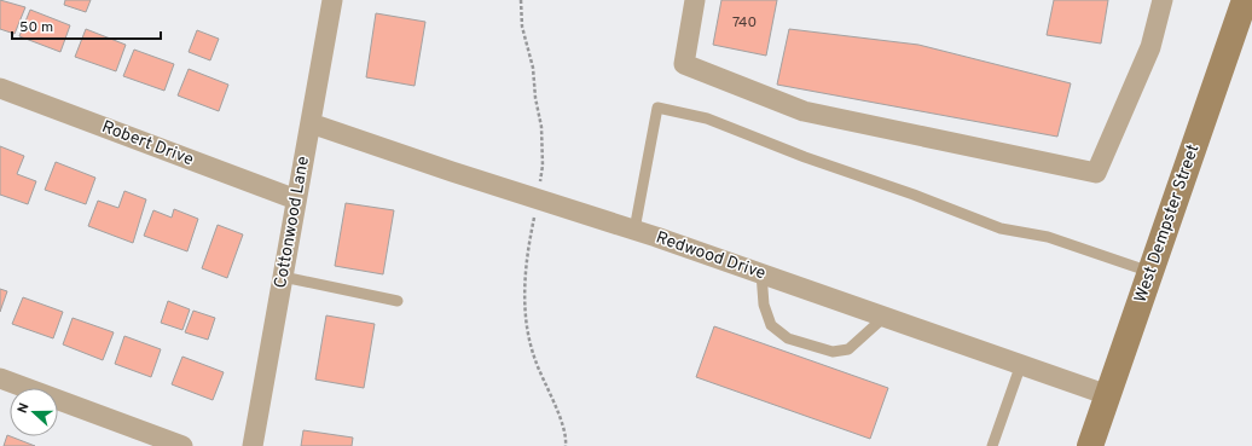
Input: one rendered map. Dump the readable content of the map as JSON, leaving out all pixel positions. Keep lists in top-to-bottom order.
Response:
{
  "streets": {
    "main road": ["West Dempster Street"],
    "street": ["Robert Drive", "Cottonwood Lane", "Redwood Drive"]
  },
  "crossings": [
    ["Robert Drive", "Cottonwood Lane"],
    ["Cottonwood Lane", "Redwood Drive"],
    ["West Dempster Street", "Redwood Drive"]
  ],
  "house_numbers": ["740"],
  "scale_bar": "50 m",
  "north": "left"
}
